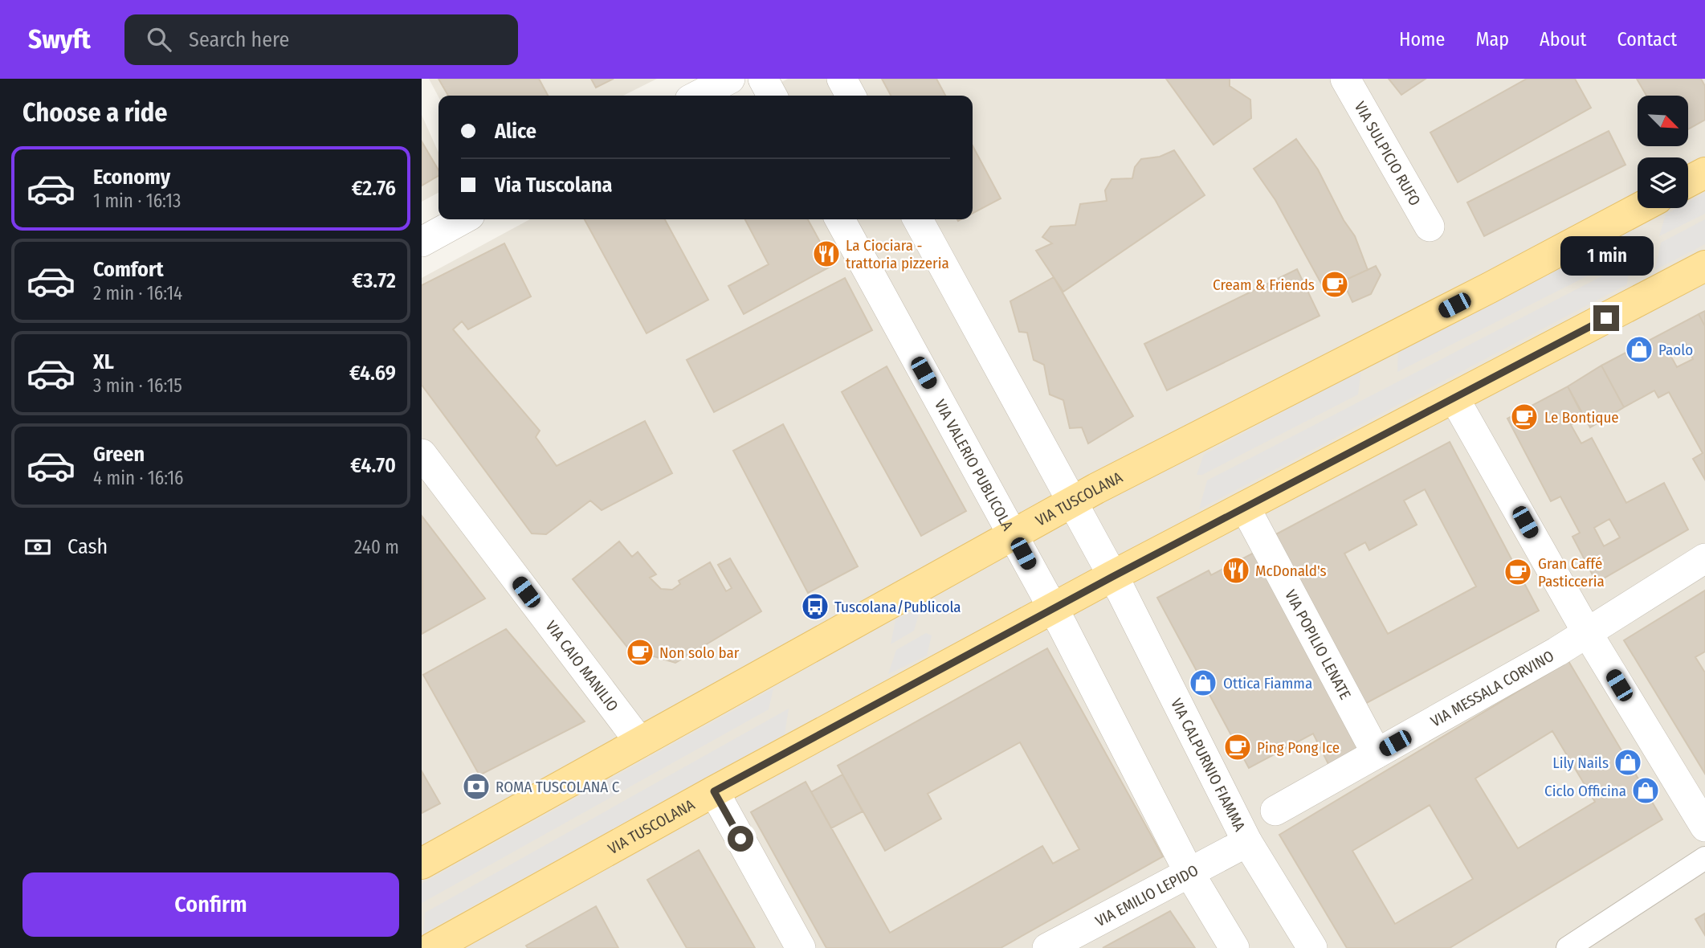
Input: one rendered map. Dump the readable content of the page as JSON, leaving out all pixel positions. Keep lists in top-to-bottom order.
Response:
{
  "streets": {
    "main road": ["VIA TUSCOLANA"],
    "street": [
      "VIA SULPICIO RUFO",
      "VIA VALERIO PUBLICOLA",
      "VIA POPILIO LENATE",
      "VIA CAIO MANILIO",
      "VIA MESSALA CORVINO",
      "VIA CALPURNIO FIAMMA",
      "VIA EMILIO LEPIDO"
    ]
  },
  "crossings": [
    ["VIA VALERIO PUBLICOLA", "VIA TUSCOLANA"],
    ["VIA TUSCOLANA", "VIA POPILIO LENATE"],
    ["VIA TUSCOLANA", "VIA CAIO MANILIO"],
    ["VIA TUSCOLANA", "VIA CALPURNIO FIAMMA"],
    ["VIA POPILIO LENATE", "VIA MESSALA CORVINO"],
    ["VIA CALPURNIO FIAMMA", "VIA EMILIO LEPIDO"]
  ],
  "places": {
    "restaurant": ["La Ciociara - trattoria pizzeria", "McDonald's"],
    "cafe": [
      "Cream & Friends",
      "Le Bontique",
      "Gran Caffé Pasticceria",
      "Non solo bar",
      "Ping Pong Ice"
    ],
    "shop": [
      "Paolo",
      "Ottica Fiamma",
      "Lily Nails",
      "Ciclo Officina"
    ],
    "bus stop": ["Tuscolana/Publicola"],
    "bank": ["ROMA TUSCOLANA C"]
  },
  "north": "bottom right",
  "page": {
    "header": "Swyft",
    "search": "Search here",
    "nav": [
      "Home",
      "Map",
      "About",
      "Contact"
    ],
    "heading": "Choose a ride",
    "banner": ["Alice", "Via Tuscolana"],
    "list": [
      {
        "name": "Economy",
        "note": "1 min · 16:13",
        "value": "€2.76"
      },
      {
        "name": "Comfort",
        "note": "2 min · 16:14",
        "value": "€3.72"
      },
      {
        "name": "XL",
        "note": "3 min · 16:15",
        "value": "€4.69"
      },
      {
        "name": "Green",
        "note": "4 min · 16:16",
        "value": "€4.70"
      }
    ],
    "bubble": "1 min",
    "pay": ["Cash", "240 m"],
    "buttons": "Confirm"
  }
}
